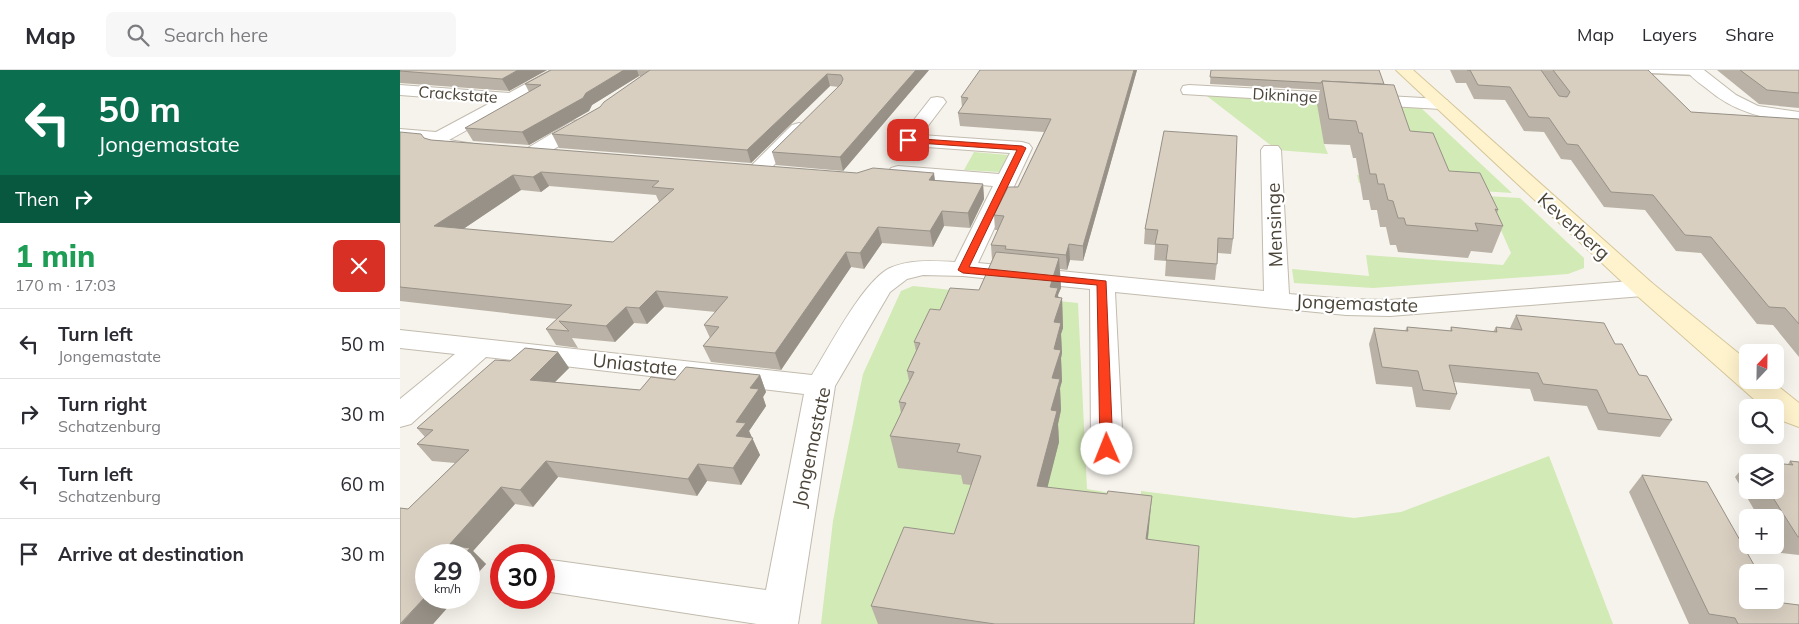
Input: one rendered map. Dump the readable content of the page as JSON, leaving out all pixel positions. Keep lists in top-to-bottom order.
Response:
{
  "streets": {
    "street": [
      "Crackstate",
      "Dikninge",
      "Mensinge",
      "Keverberg",
      "Jongemastate",
      "Uniastate"
    ]
  },
  "crossings": [
    ["Dikninge", "Keverberg"],
    ["Mensinge", "Jongemastate"],
    ["Keverberg", "Jongemastate"],
    ["Jongemastate", "Uniastate"]
  ],
  "north": "top",
  "page": {
    "header": "Map",
    "search": "Search here",
    "nav": ["Map", "Layers", "Share"],
    "turn": ["50 m", "Jongemastate"],
    "then": "Then",
    "heading": ["1 min", "170 m · 17:03"],
    "list": [
      {
        "name": "Turn left",
        "note": "Jongemastate",
        "value": "50 m"
      },
      {
        "name": "Turn right",
        "note": "Schatzenburg",
        "value": "30 m"
      },
      {
        "name": "Turn left",
        "note": "Schatzenburg",
        "value": "60 m"
      },
      {
        "name": "Arrive at destination",
        "value": "30 m"
      }
    ],
    "map_buttons": ["+", "−"],
    "speed": "29 km/h",
    "limit": "30"
  }
}
